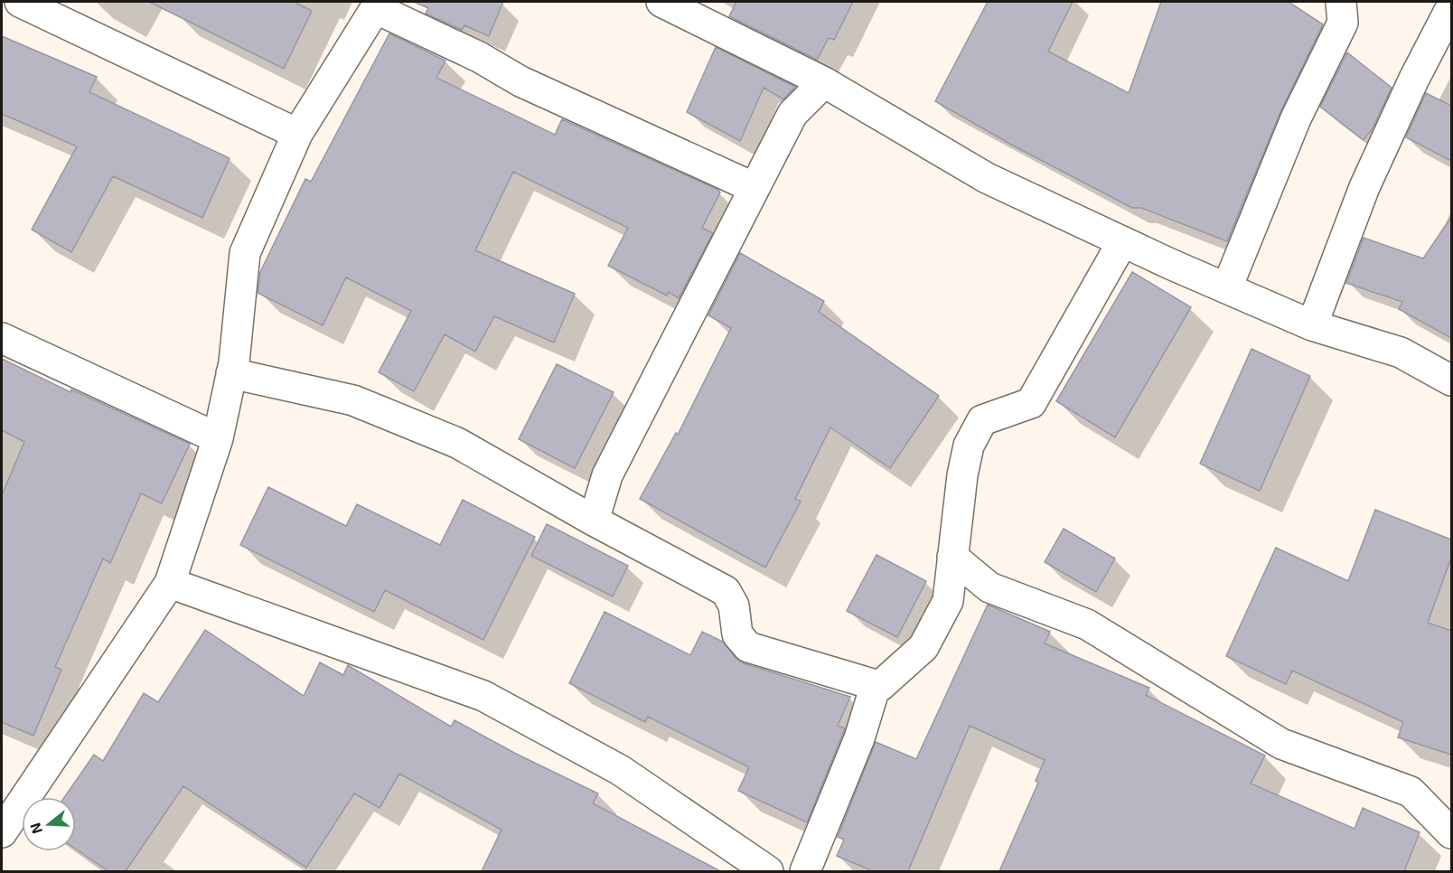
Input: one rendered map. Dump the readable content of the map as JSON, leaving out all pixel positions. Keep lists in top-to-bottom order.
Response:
{
  "north": "left"
}
